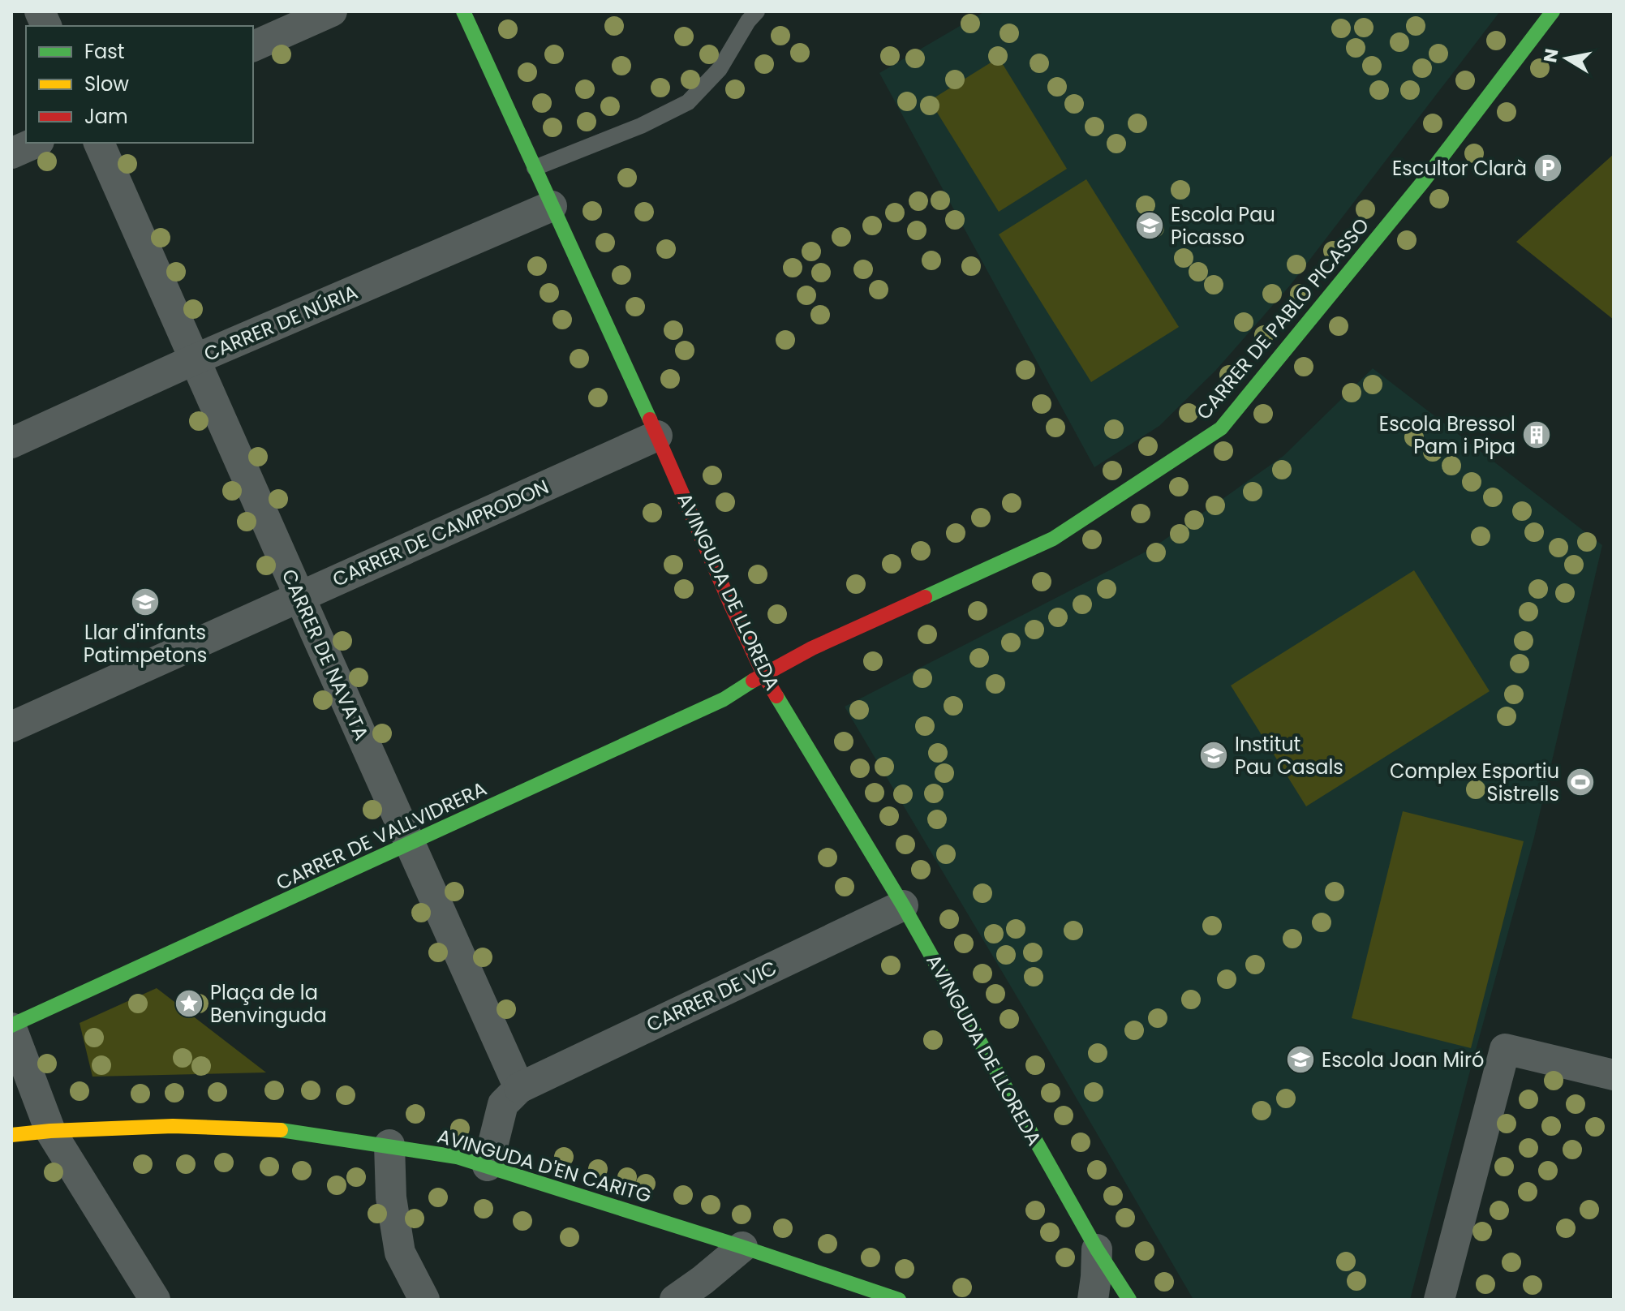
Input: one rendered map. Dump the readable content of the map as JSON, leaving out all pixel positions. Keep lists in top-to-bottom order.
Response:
{
  "streets": {
    "street": [
      "CARRER DE PABLO PICASSO",
      "CARRER DE NÚRIA",
      "CARRER DE CAMPRODON",
      "AVINGUDA DE LLOREDA",
      "CARRER DE NAVATA",
      "CARRER DE VALLVIDRERA",
      "CARRER DE VIC",
      "AVINGUDA D'EN CARITG"
    ]
  },
  "crossings": [
    ["CARRER DE PABLO PICASSO", "AVINGUDA DE LLOREDA"],
    ["CARRER DE PABLO PICASSO", "CARRER DE VALLVIDRERA"],
    ["CARRER DE NÚRIA", "AVINGUDA DE LLOREDA"],
    ["CARRER DE NÚRIA", "CARRER DE NAVATA"],
    ["CARRER DE CAMPRODON", "AVINGUDA DE LLOREDA"],
    ["CARRER DE CAMPRODON", "CARRER DE NAVATA"],
    ["AVINGUDA DE LLOREDA", "CARRER DE VALLVIDRERA"],
    ["AVINGUDA DE LLOREDA", "CARRER DE VIC"],
    ["CARRER DE NAVATA", "CARRER DE VALLVIDRERA"],
    ["CARRER DE NAVATA", "CARRER DE VIC"]
  ],
  "places": {
    "parking": ["Escultor Clarà"],
    "school or university": [
      "Escola Pau Picasso",
      "Llar d'infants Patimpetons",
      "Institut Pau Casals",
      "Escola Joan Miró"
    ],
    "building": ["Escola Bressol Pam i Pipa"],
    "sports": ["Complex Esportiu Sistrells"],
    "place": ["Plaça de la Benvinguda"]
  },
  "legend": ["Fast", "Slow", "Jam"],
  "north": "left"
}
